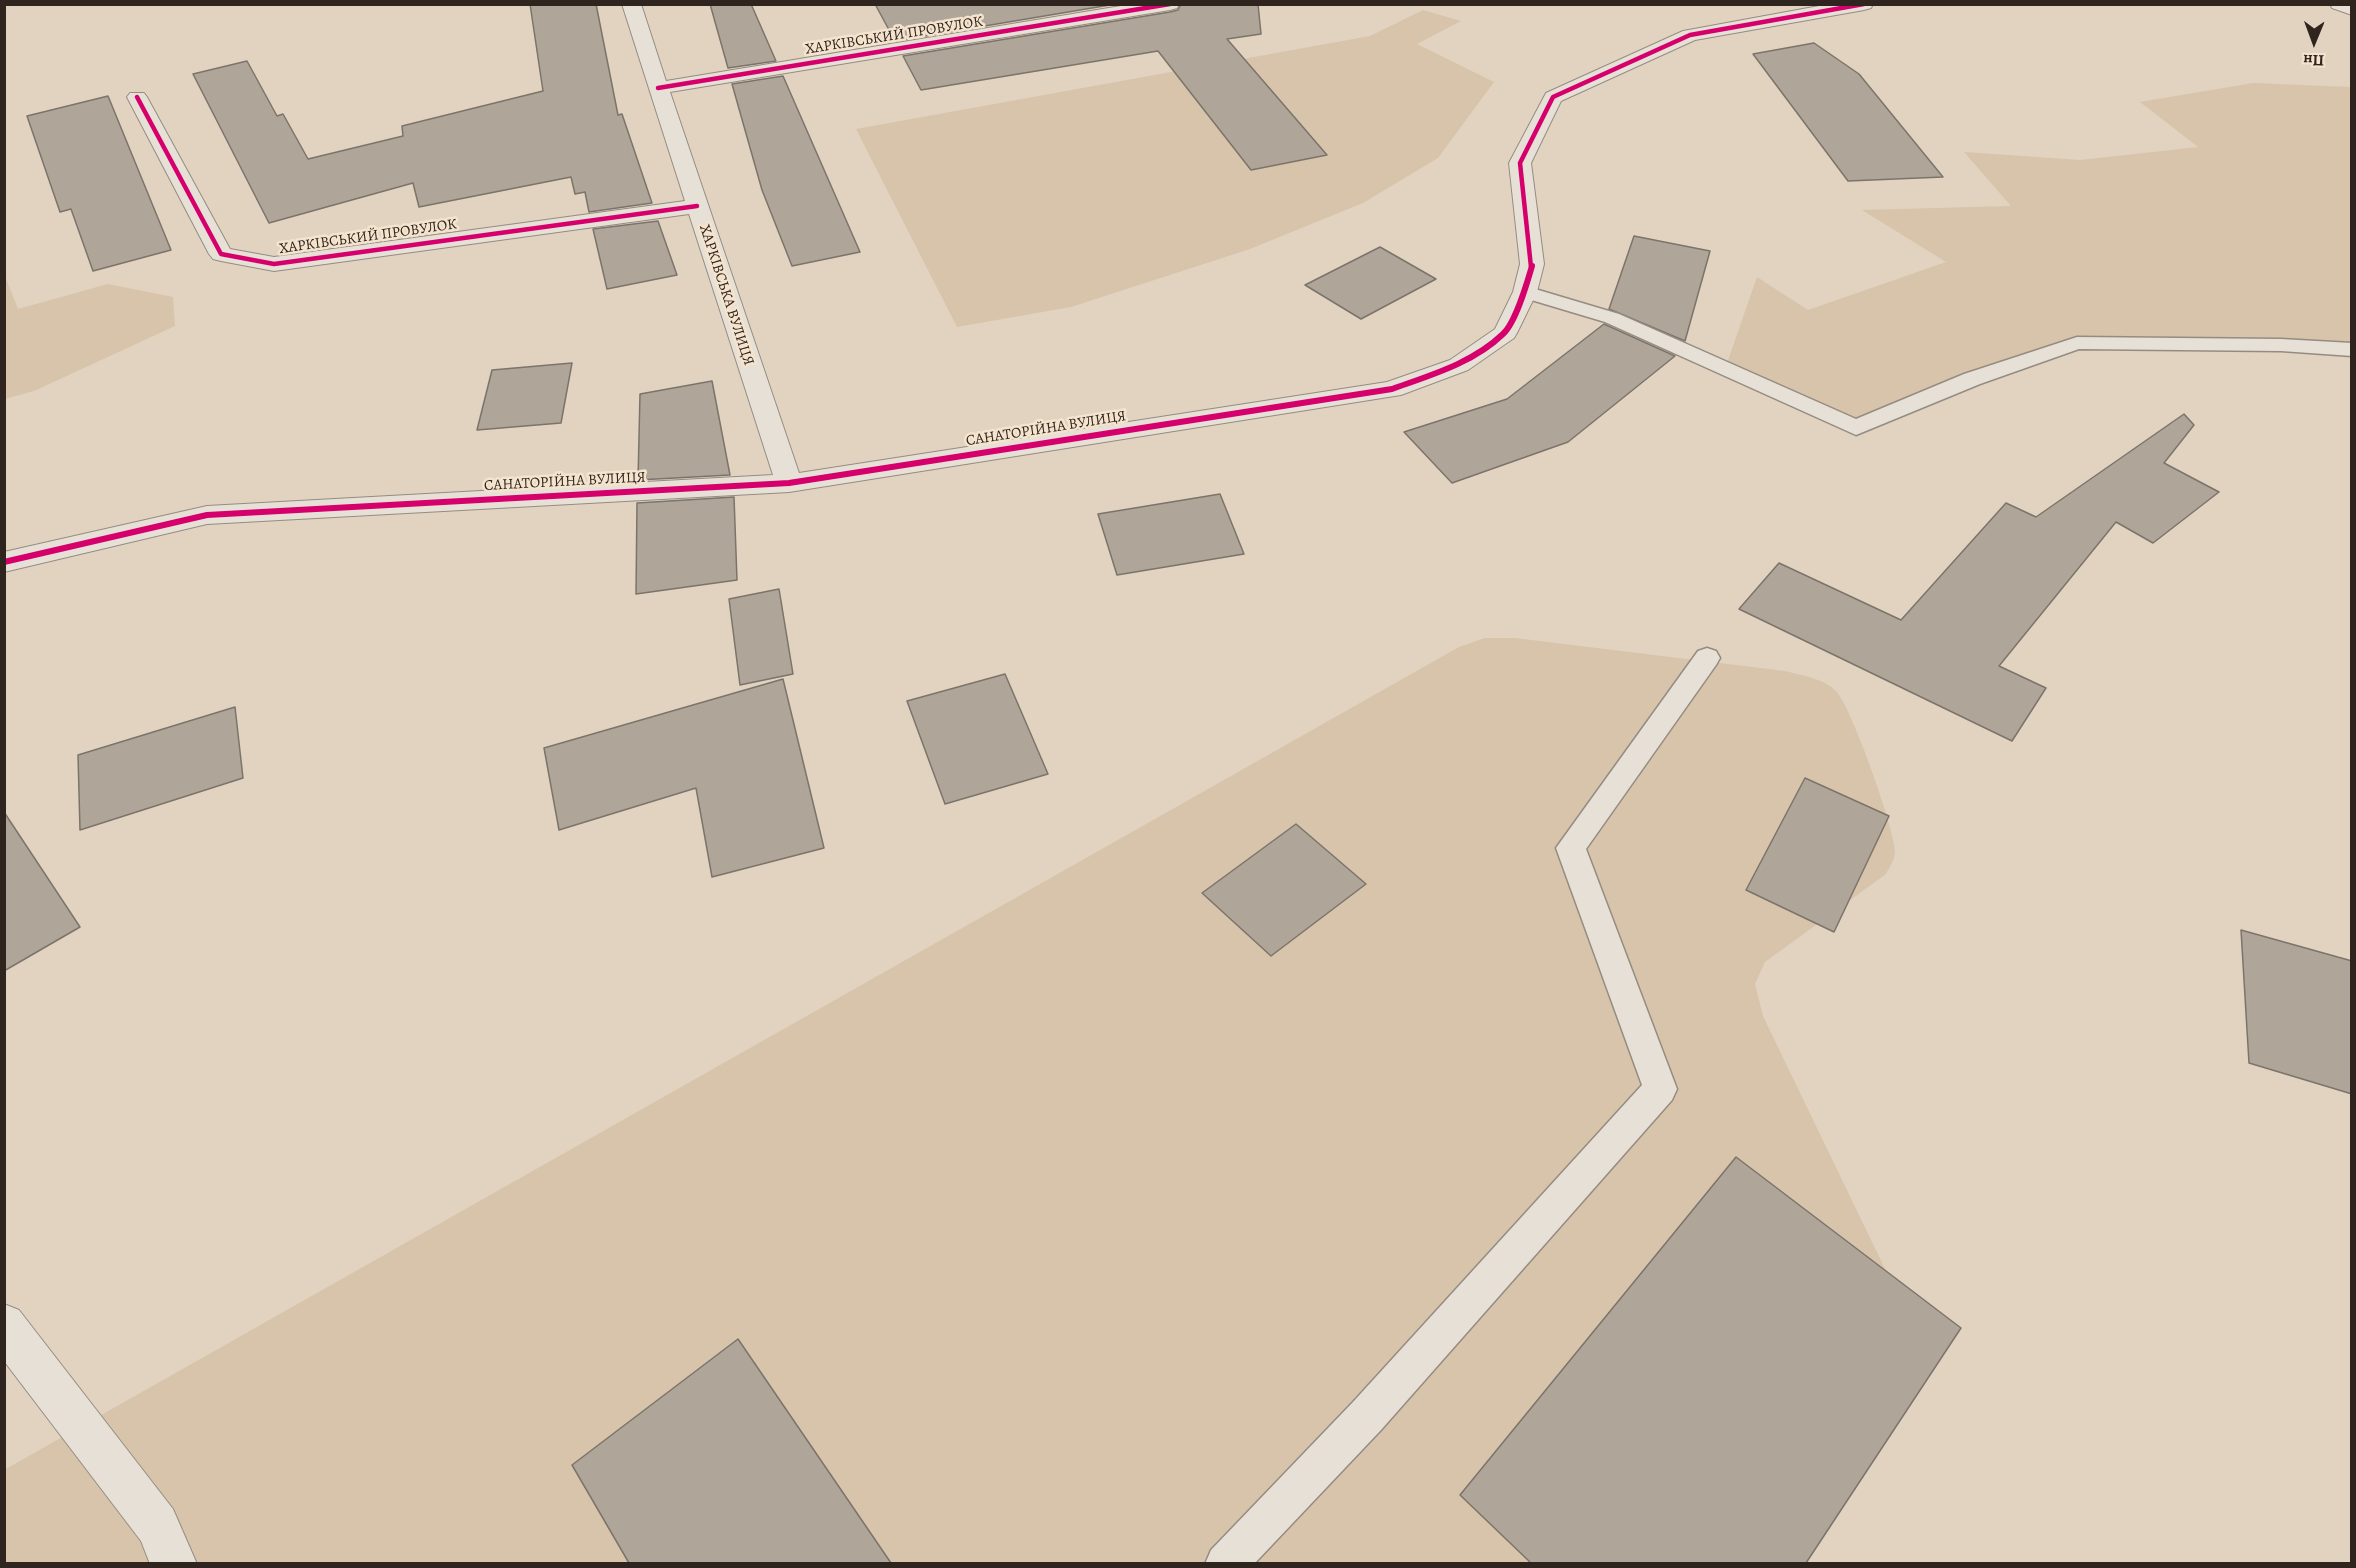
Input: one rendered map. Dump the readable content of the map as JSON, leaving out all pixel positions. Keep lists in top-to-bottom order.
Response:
{
  "streets": {
    "street": ["ХАРКІВСЬКИЙ ПРОВУЛОК", "ХАРКІВСЬКА ВУЛИЦЯ", "САНАТОРІЙНА ВУЛИЦЯ"]
  },
  "crossings": [
    ["ХАРКІВСЬКИЙ ПРОВУЛОК", "ХАРКІВСЬКА ВУЛИЦЯ"],
    ["ХАРКІВСЬКА ВУЛИЦЯ", "САНАТОРІЙНА ВУЛИЦЯ"]
  ],
  "north": "bottom"
}
